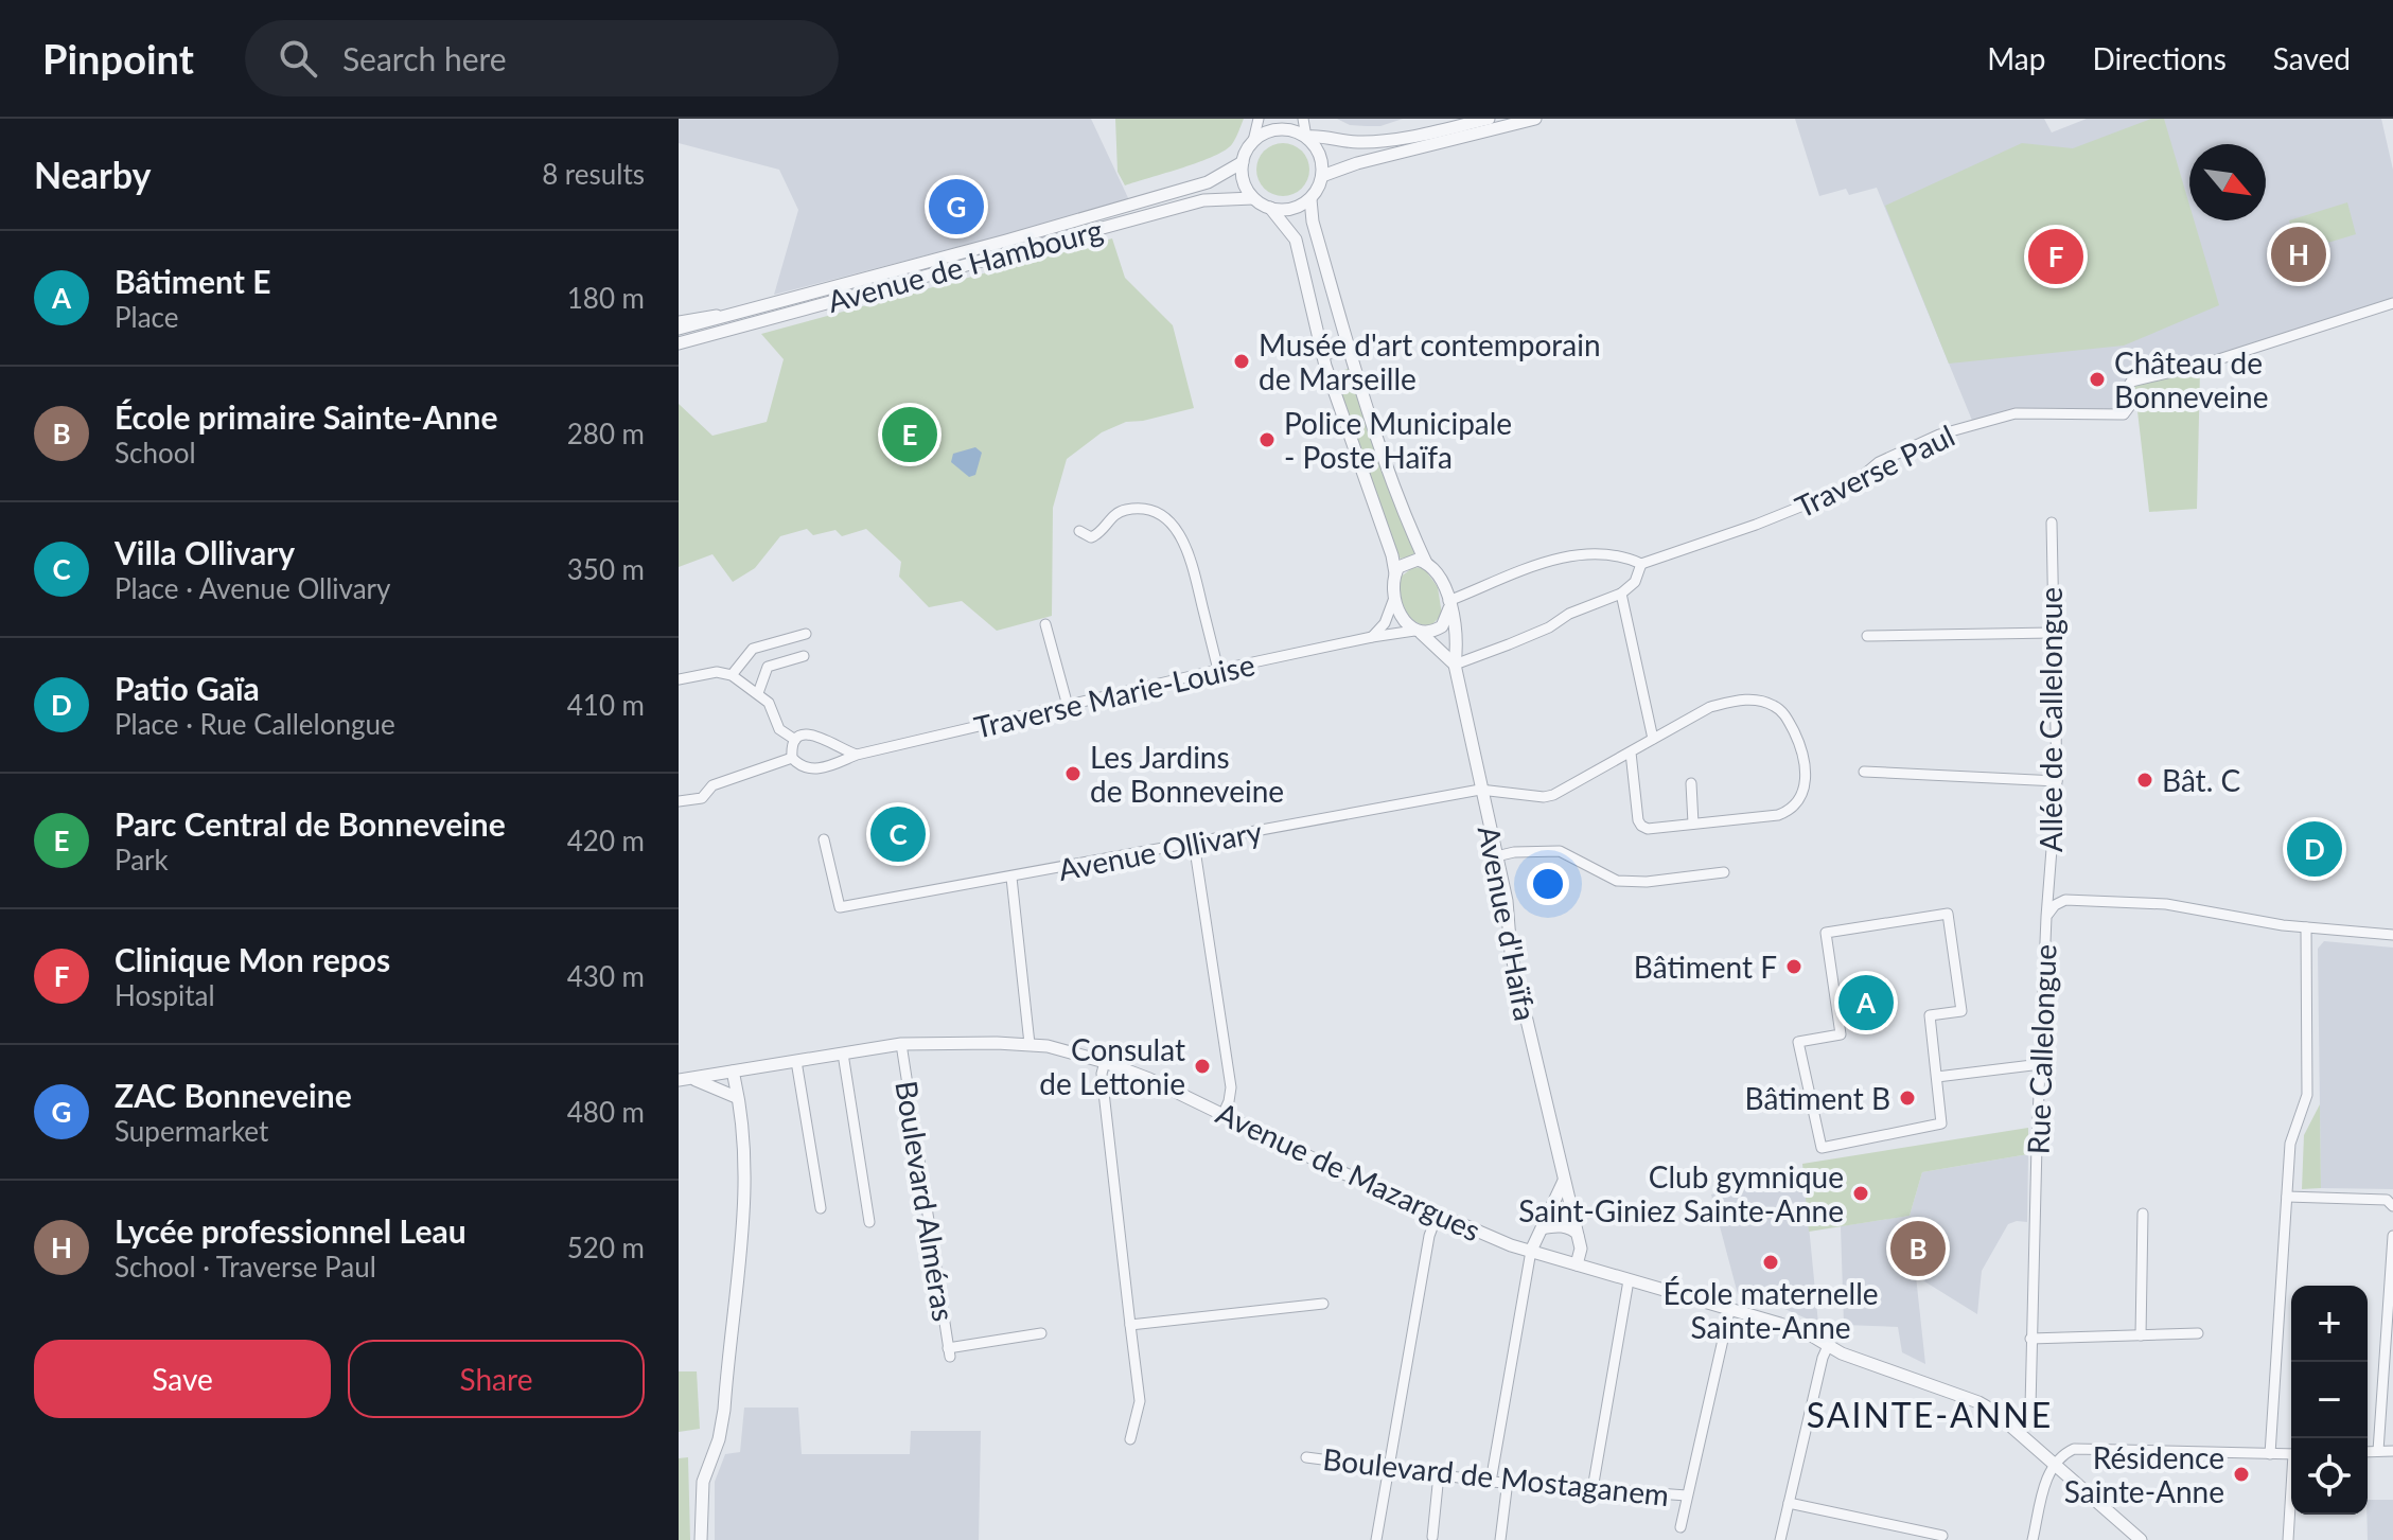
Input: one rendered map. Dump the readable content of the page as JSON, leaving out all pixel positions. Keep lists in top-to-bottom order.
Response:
{
  "streets": {
    "street": [
      "Avenue de Hambourg",
      "Traverse Paul",
      "Traverse Marie-Louise",
      "Allée de Callelongue",
      "Avenue Ollivary",
      "Avenue d'Haïfa",
      "Rue Callelongue",
      "Avenue de Mazargues",
      "Boulevard Alméras",
      "Boulevard de Mostaganem"
    ]
  },
  "crossings": [
    ["Traverse Marie-Louise", "Avenue d'Haïfa"],
    ["Allée de Callelongue", "Rue Callelongue"],
    ["Avenue Ollivary", "Avenue d'Haïfa"],
    ["Avenue d'Haïfa", "Avenue de Mazargues"],
    ["Rue Callelongue", "Avenue de Mazargues"],
    ["Avenue de Mazargues", "Boulevard Alméras"]
  ],
  "districts": ["SAINTE-ANNE"],
  "places": [
    "Musée d'art contemporain de Marseille",
    "Château de Bonneveine",
    "Police Municipale - Poste Haïfa",
    "Les Jardins de Bonneveine",
    "Bât. C",
    "Bâtiment F",
    "Consulat de Lettonie",
    "Bâtiment B",
    "Club gymnique Saint-Giniez Sainte-Anne",
    "École maternelle Sainte-Anne",
    "Résidence Sainte-Anne"
  ],
  "north": "bottom right",
  "page": {
    "header": "Pinpoint",
    "search": "Search here",
    "nav": ["Map", "Directions", "Saved"],
    "heading": ["Nearby", "8 results"],
    "pins": [
      "G",
      "H",
      "F",
      "E",
      "C",
      "D",
      "A",
      "B"
    ],
    "list": [
      {
        "mark": "A",
        "name": "Bâtiment E",
        "note": "Place",
        "value": "180 m"
      },
      {
        "mark": "B",
        "name": "École primaire Sainte-Anne",
        "note": "School",
        "value": "280 m"
      },
      {
        "mark": "C",
        "name": "Villa Ollivary",
        "note": "Place · Avenue Ollivary",
        "value": "350 m"
      },
      {
        "mark": "D",
        "name": "Patio Gaïa",
        "note": "Place · Rue Callelongue",
        "value": "410 m"
      },
      {
        "mark": "E",
        "name": "Parc Central de Bonneveine",
        "note": "Park",
        "value": "420 m"
      },
      {
        "mark": "F",
        "name": "Clinique Mon repos",
        "note": "Hospital",
        "value": "430 m"
      },
      {
        "mark": "G",
        "name": "ZAC Bonneveine",
        "note": "Supermarket",
        "value": "480 m"
      },
      {
        "mark": "H",
        "name": "Lycée professionnel Leau",
        "note": "School · Traverse Paul",
        "value": "520 m"
      }
    ],
    "map_buttons": ["+", "−"],
    "buttons": ["Save", "Share"]
  }
}
